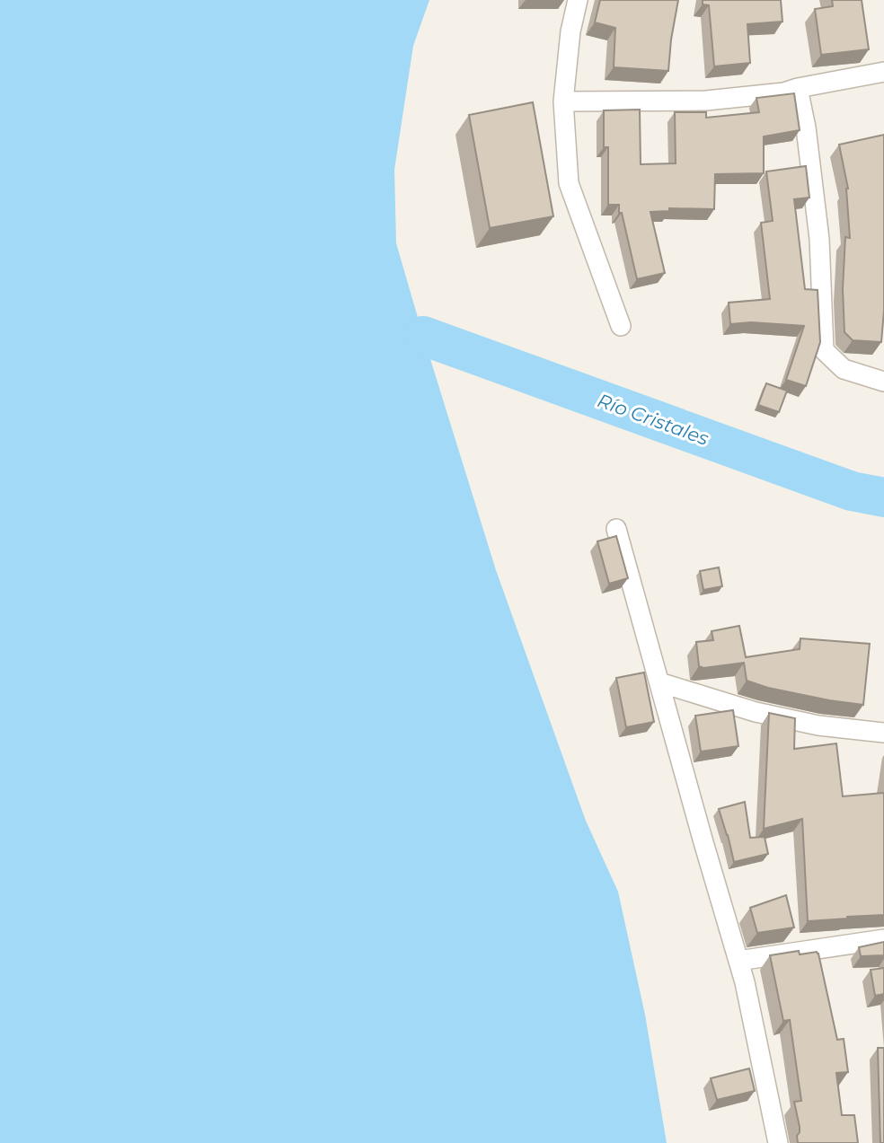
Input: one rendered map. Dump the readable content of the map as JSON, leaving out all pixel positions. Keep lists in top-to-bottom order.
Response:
{
  "water": ["Río Cristales"]
}
